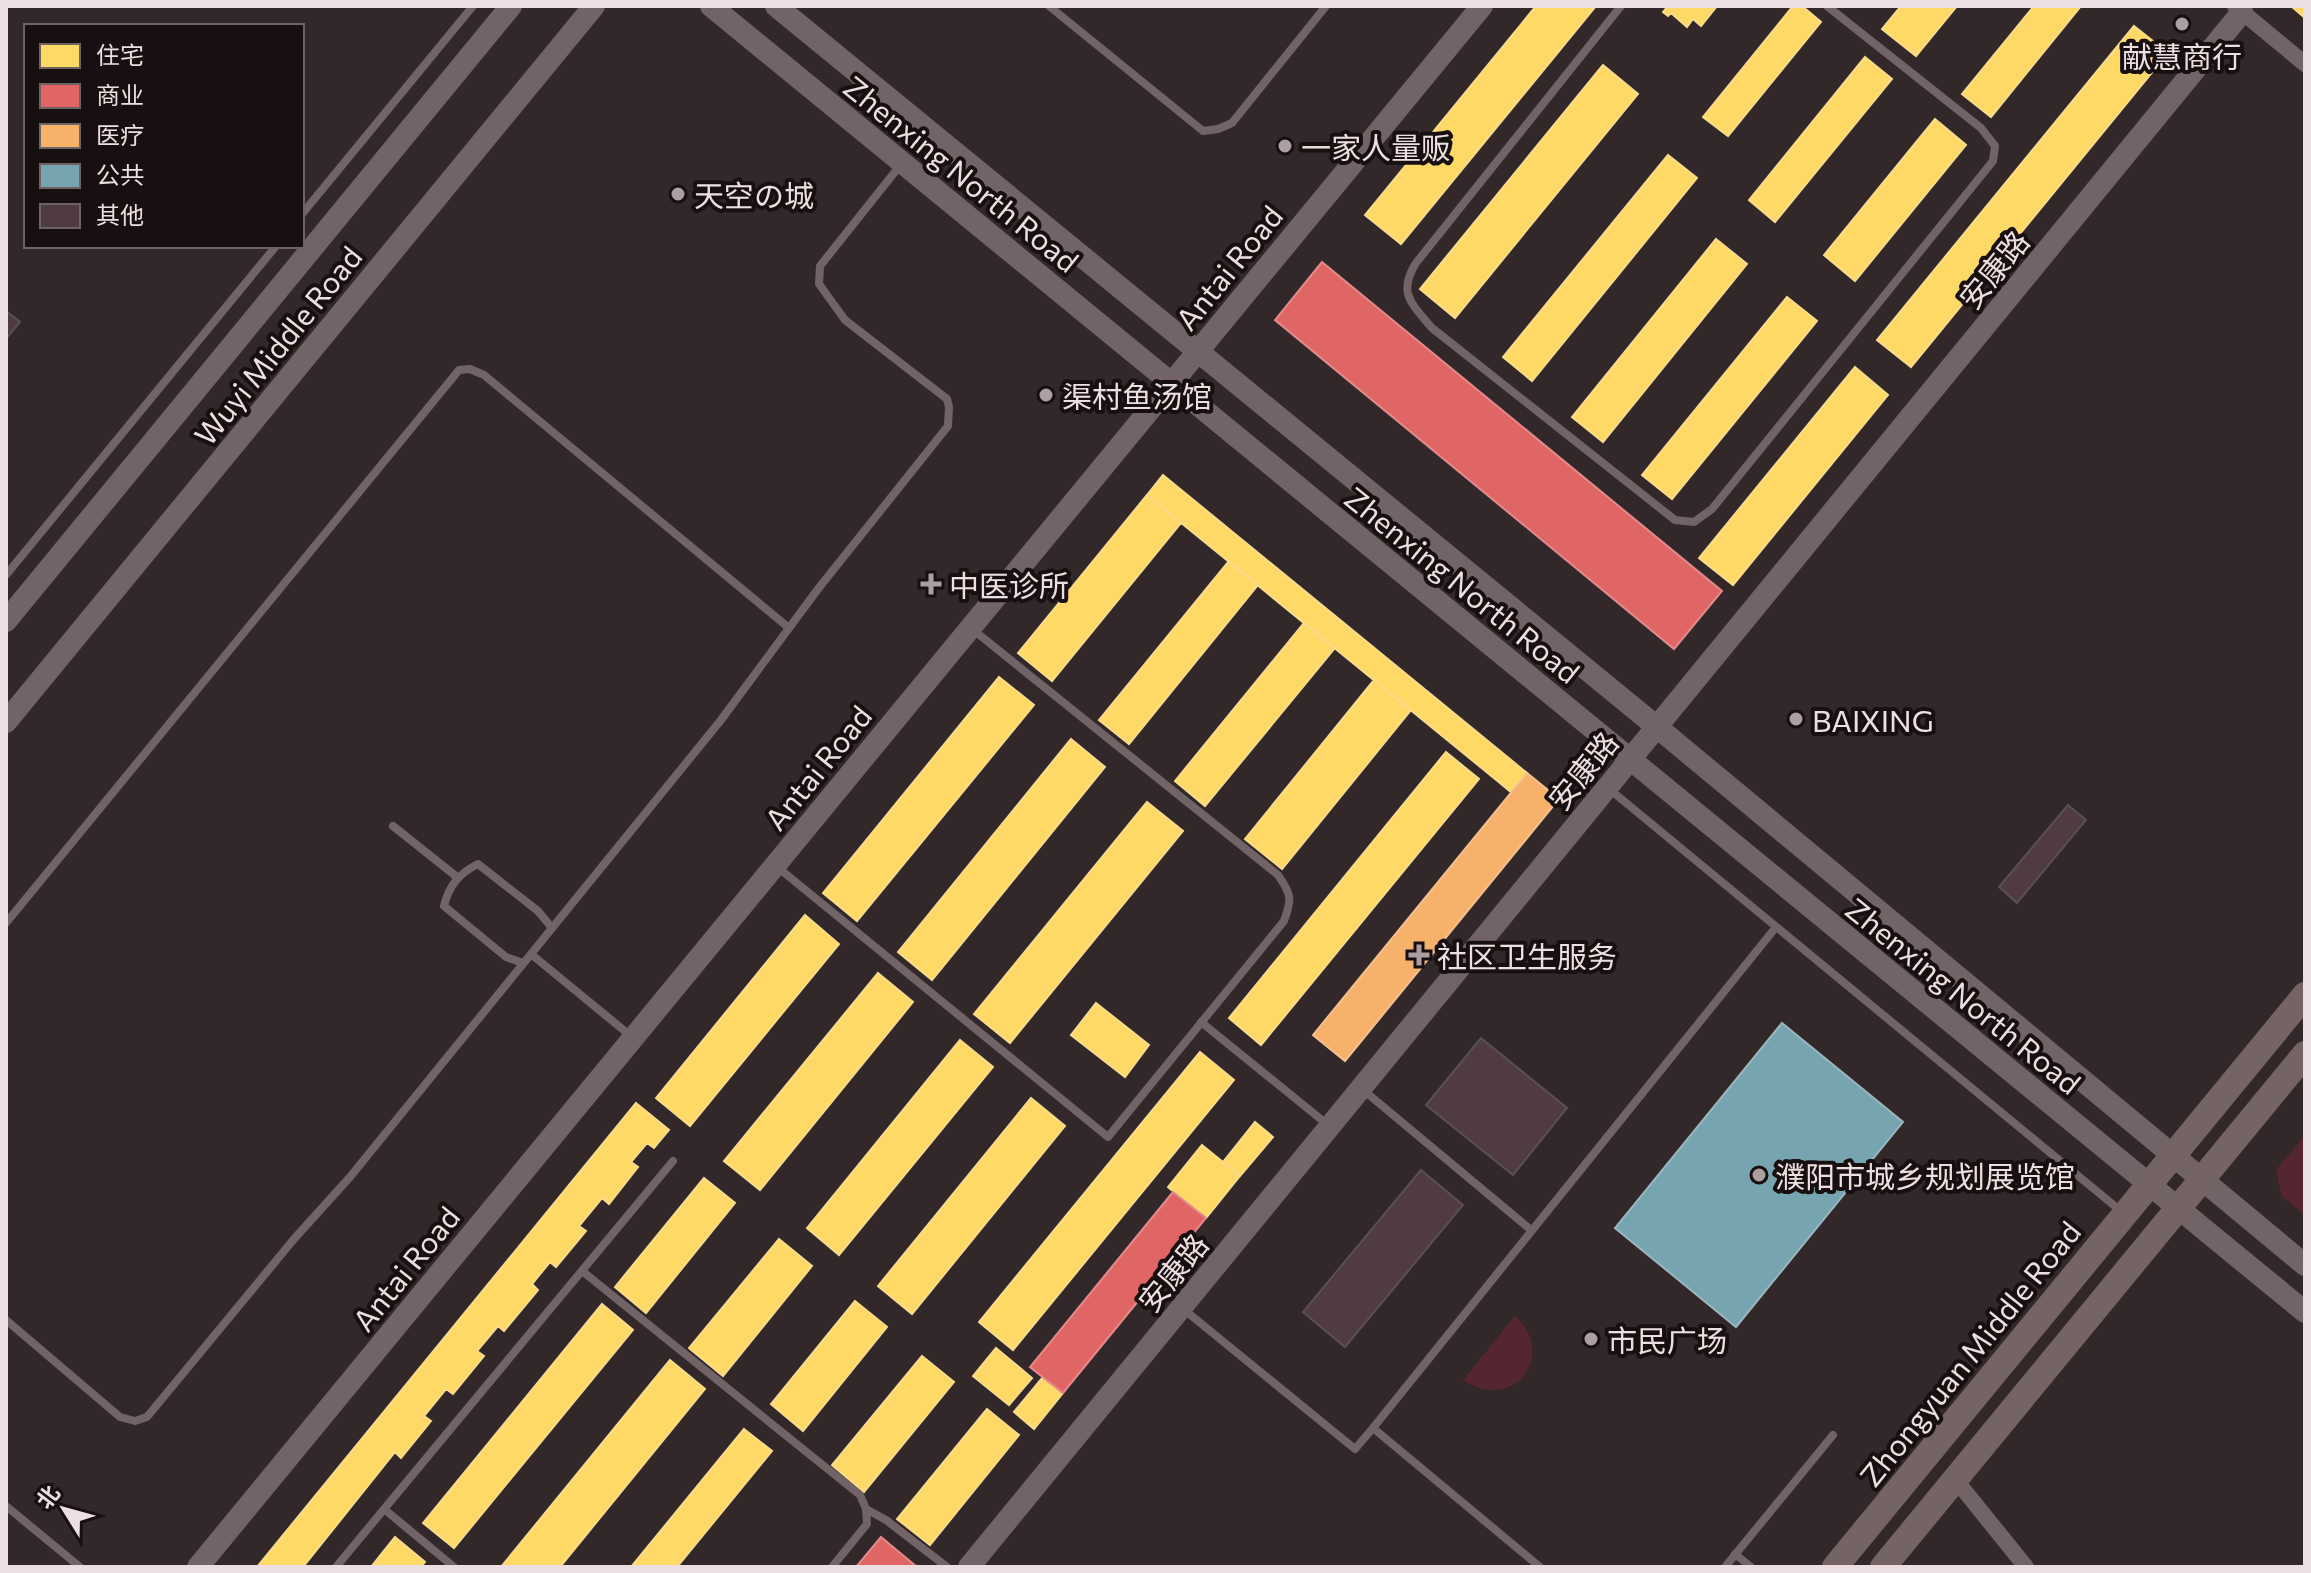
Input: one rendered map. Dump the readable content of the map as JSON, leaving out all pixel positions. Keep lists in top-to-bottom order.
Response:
{
  "streets": {
    "main road": ["Zhongyuan Middle Road"],
    "street": [
      "Zhenxing North Road",
      "Antai Road",
      "安康路",
      "Wuyi Middle Road"
    ]
  },
  "crossings": [
    ["Zhenxing North Road", "Antai Road"],
    ["Zhenxing North Road", "安康路"],
    ["Zhenxing North Road", "Zhongyuan Middle Road"]
  ],
  "places": {
    "other": [
      "献慧商行",
      "一家人量贩",
      "天空の城",
      "渠村鱼汤馆",
      "BAIXING",
      "濮阳市城乡规划展览馆",
      "市民广场"
    ],
    "health": ["中医诊所", "社区卫生服务"]
  },
  "legend": [
    "住宅",
    "商业",
    "医疗",
    "公共",
    "其他"
  ],
  "north": "top left"
}
